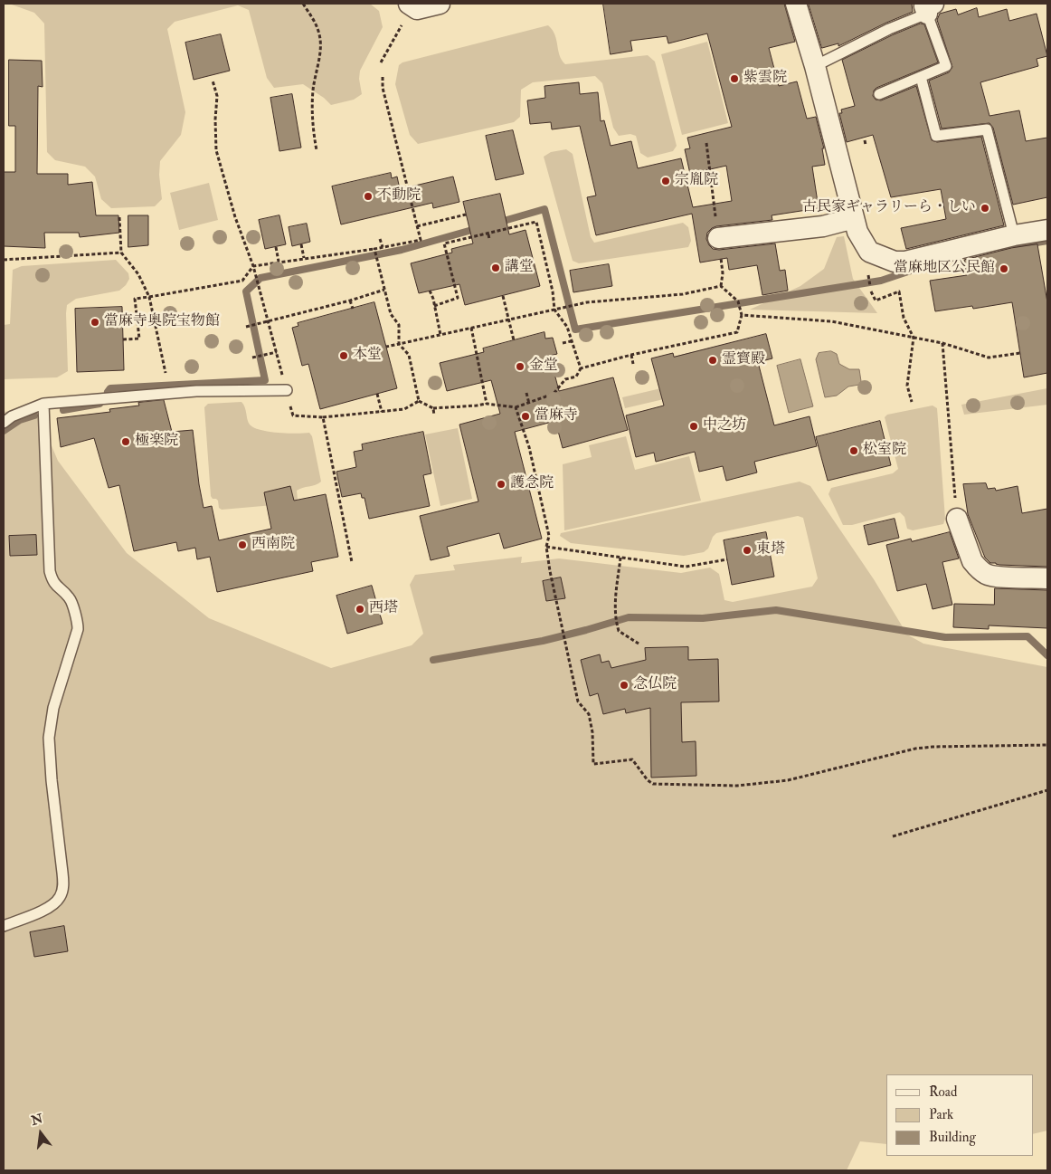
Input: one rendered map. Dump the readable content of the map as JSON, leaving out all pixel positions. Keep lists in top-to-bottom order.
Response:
{
  "places": [
    "紫雲院",
    "宗胤院",
    "不動院",
    "古民家ギャラリーら・しい",
    "講堂",
    "當麻地区公民館",
    "當麻寺奥院宝物館",
    "本堂",
    "霊寳殿",
    "金堂",
    "當麻寺",
    "中之坊",
    "極楽院",
    "松室院",
    "護念院",
    "西南院",
    "東塔",
    "西塔",
    "念仏院"
  ],
  "legend": ["Road", "Park", "Building"],
  "north": "top"
}
